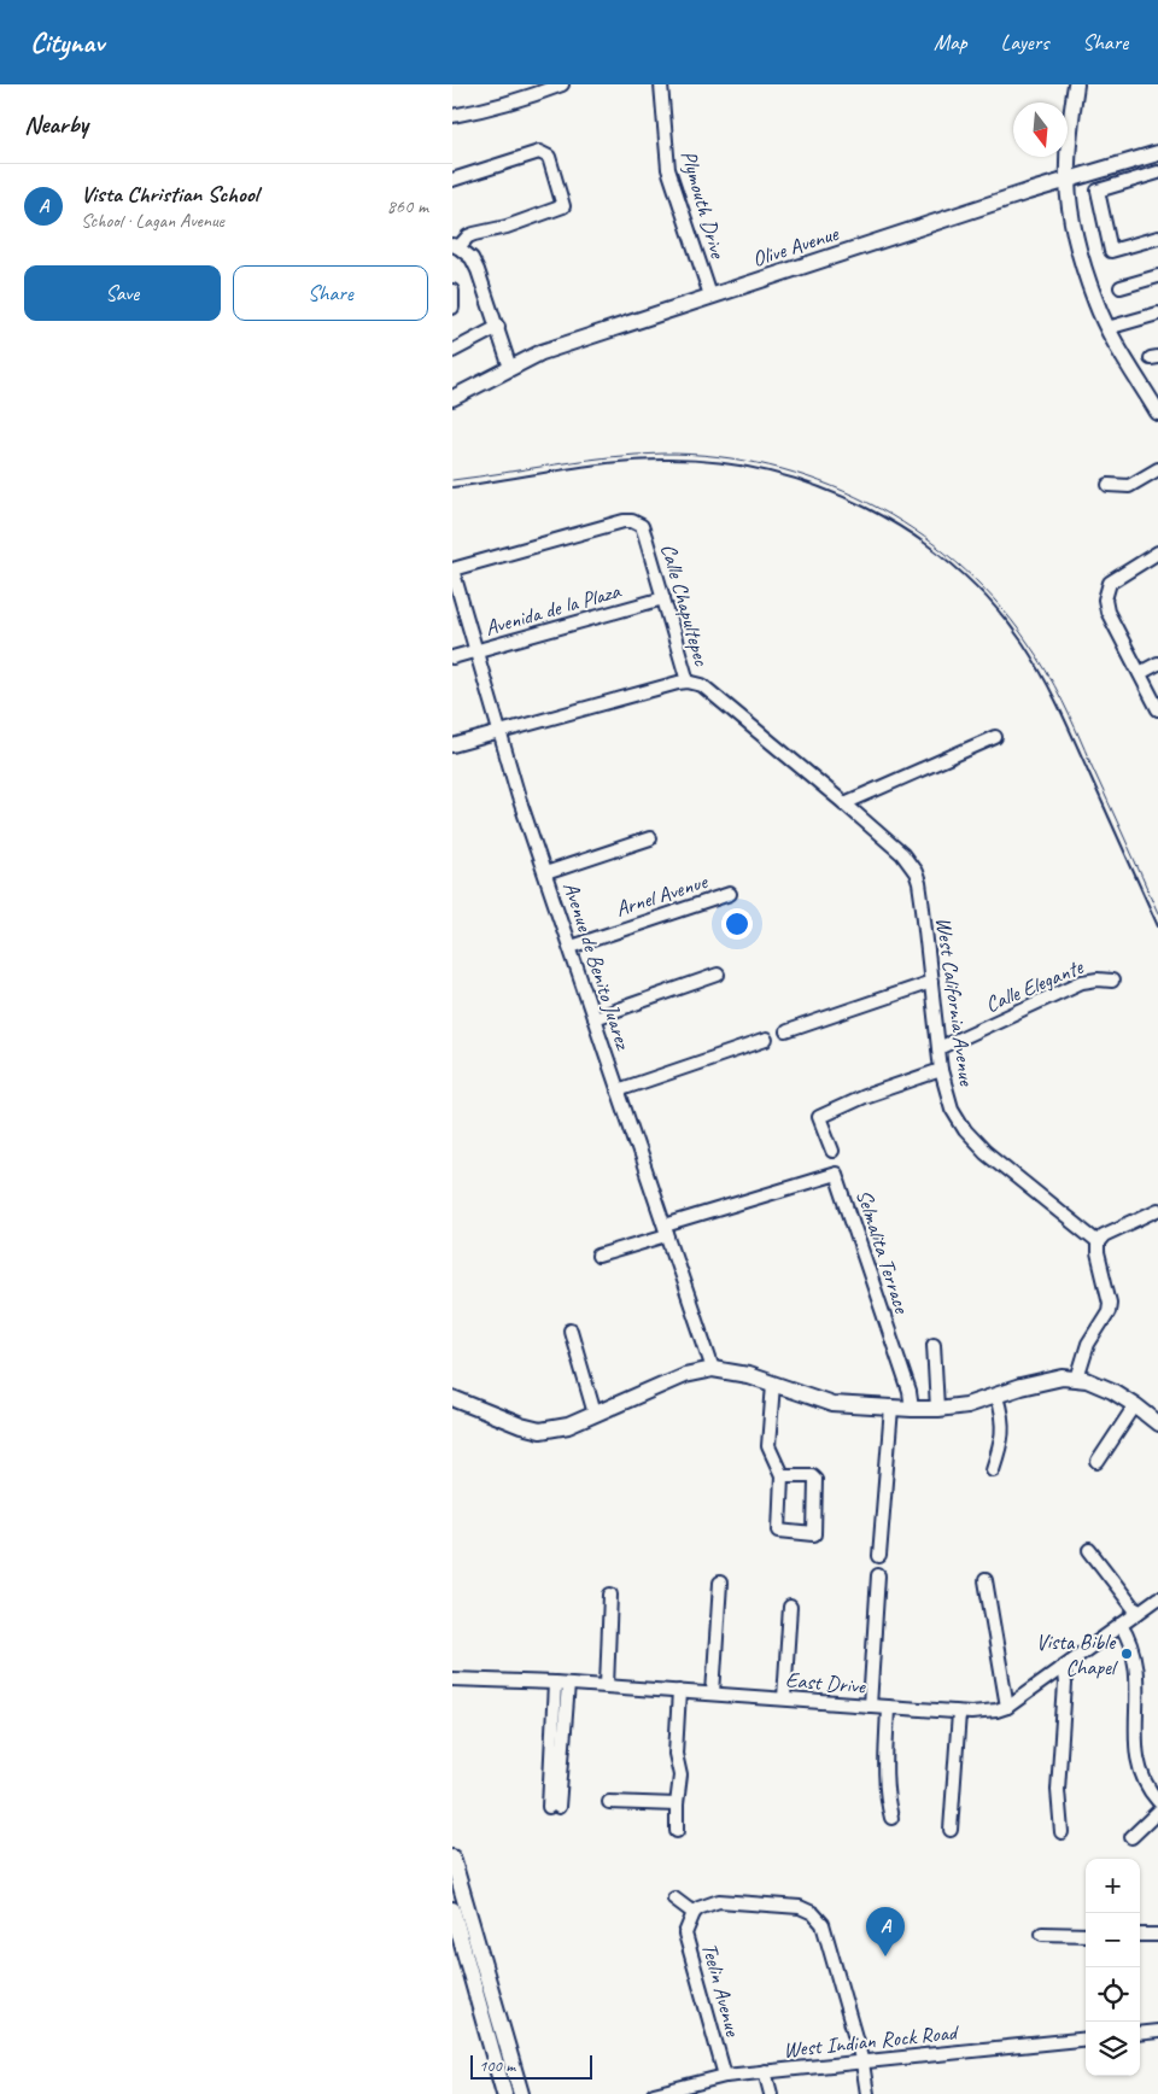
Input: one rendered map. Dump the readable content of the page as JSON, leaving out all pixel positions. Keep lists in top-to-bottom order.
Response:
{
  "streets": {
    "main road": ["Olive Avenue"],
    "street": [
      "Plymouth Drive",
      "Calle Chapultepec",
      "Avenida de la Plaza",
      "Arnel Avenue",
      "Avenue de Benito Juarez",
      "Calle Elegante",
      "West California Avenue",
      "Selmalita Terrace",
      "East Drive",
      "Teelin Avenue",
      "West Indian Rock Road"
    ]
  },
  "crossings": [
    ["Plymouth Drive", "Olive Avenue"],
    ["Calle Chapultepec", "Avenida de la Plaza"],
    ["Calle Chapultepec", "Avenue de Benito Juarez"],
    ["Calle Chapultepec", "West California Avenue"],
    ["Avenida de la Plaza", "Avenue de Benito Juarez"],
    ["Arnel Avenue", "Avenue de Benito Juarez"],
    ["Avenue de Benito Juarez", "Selmalita Terrace"],
    ["Calle Elegante", "West California Avenue"],
    ["Teelin Avenue", "West Indian Rock Road"]
  ],
  "places": ["Vista Bible Chapel"],
  "scale_bar": "100 m",
  "north": "bottom",
  "page": {
    "header": "Citynav",
    "nav": ["Map", "Layers", "Share"],
    "heading": "Nearby",
    "list": [
      {
        "mark": "A",
        "name": "Vista Christian School",
        "note": "School · Lagan Avenue",
        "value": "860 m"
      }
    ],
    "buttons": ["Save", "Share"],
    "map_buttons": ["+", "−"],
    "pins": "A",
    "scale": "100 m"
  }
}
